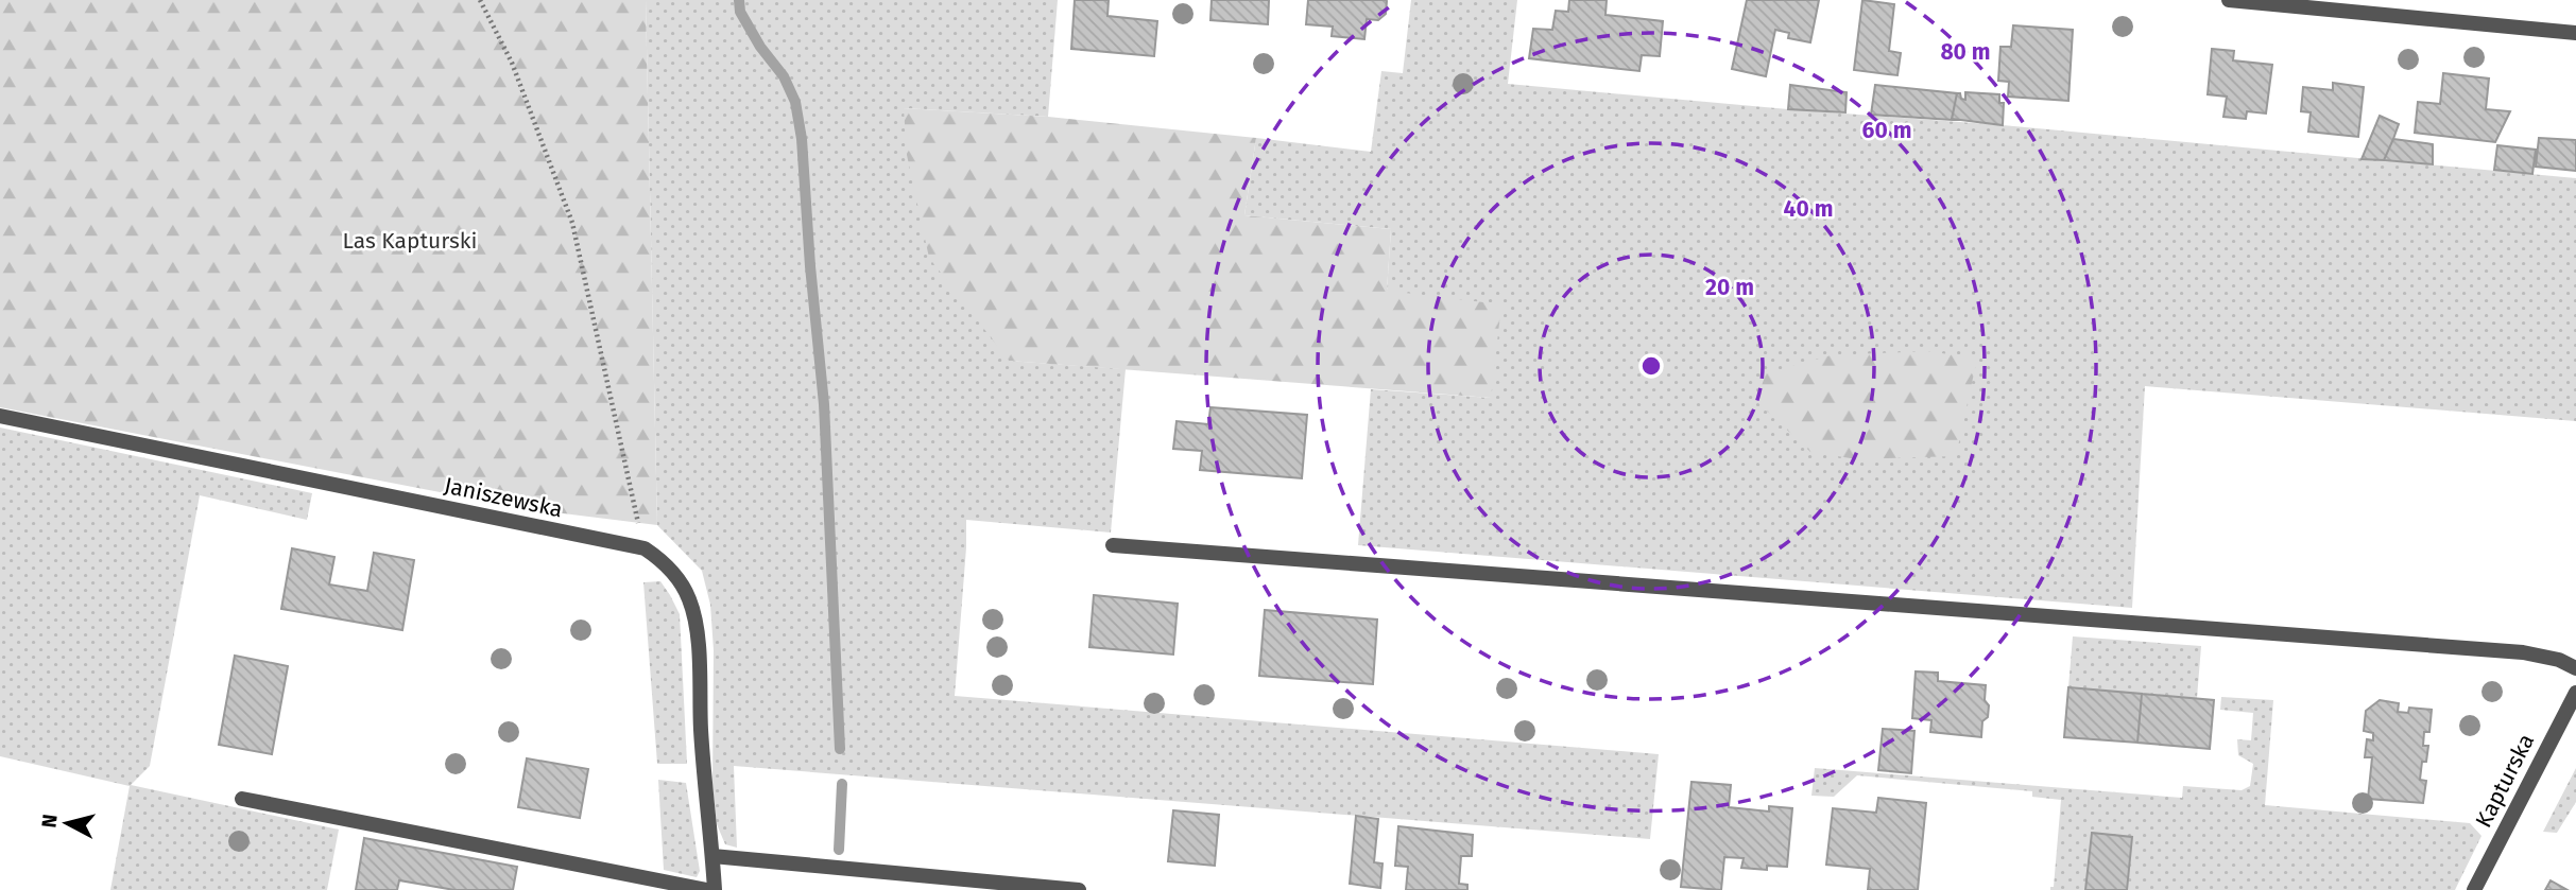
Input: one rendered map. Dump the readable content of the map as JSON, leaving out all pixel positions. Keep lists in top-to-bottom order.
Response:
{
  "streets": {
    "street": ["Janiszewska", "Kapturska"]
  },
  "parks": ["Las Kapturski"],
  "north": "left",
  "rings": [
    "80 m",
    "60 m",
    "40 m",
    "20 m"
  ]
}
